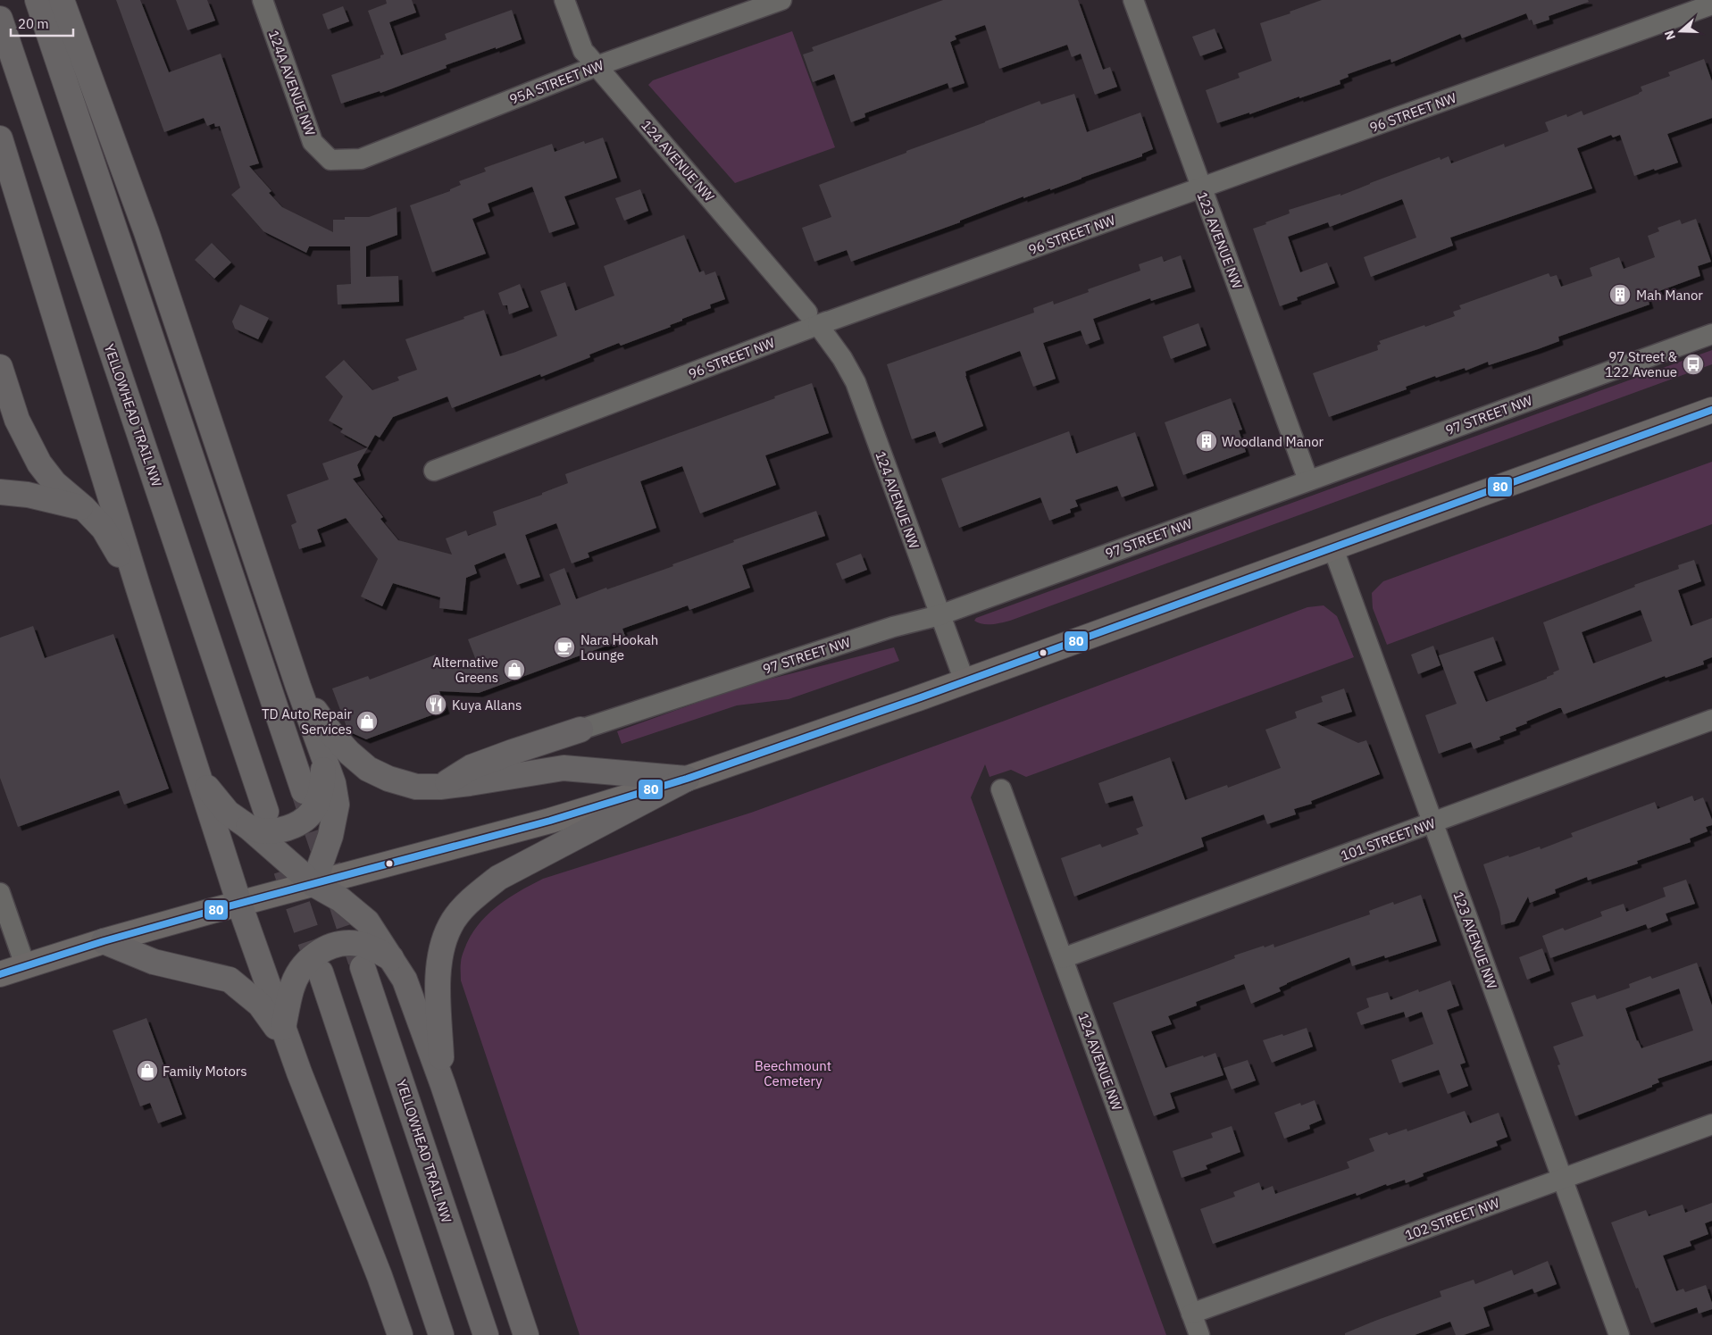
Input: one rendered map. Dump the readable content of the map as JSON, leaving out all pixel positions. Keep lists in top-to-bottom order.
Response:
{
  "streets": {
    "highway": ["YELLOWHEAD TRAIL NW"],
    "street": [
      "95A STREET NW",
      "124A AVENUE NW",
      "96 STREET NW",
      "124 AVENUE NW",
      "123 AVENUE NW",
      "97 STREET NW",
      "101 STREET NW",
      "102 STREET NW"
    ]
  },
  "crossings": [
    ["95A STREET NW", "124A AVENUE NW"],
    ["95A STREET NW", "124 AVENUE NW"],
    ["96 STREET NW", "124 AVENUE NW"],
    ["96 STREET NW", "123 AVENUE NW"],
    ["124 AVENUE NW", "97 STREET NW"],
    ["124 AVENUE NW", "101 STREET NW"],
    ["124 AVENUE NW", "102 STREET NW"],
    ["123 AVENUE NW", "97 STREET NW"],
    ["123 AVENUE NW", "101 STREET NW"],
    ["123 AVENUE NW", "102 STREET NW"]
  ],
  "parks": ["Beechmount Cemetery"],
  "places": {
    "building": ["Mah Manor", "Woodland Manor"],
    "bus stop": ["97 Street & 122 Avenue"],
    "cafe": ["Nara Hookah Lounge"],
    "shop": ["Alternative Greens", "TD Auto Repair Services", "Family Motors"],
    "restaurant": ["Kuya Allans"]
  },
  "lines": ["transit line 80"],
  "scale_bar": "20 m",
  "north": "left"
}
